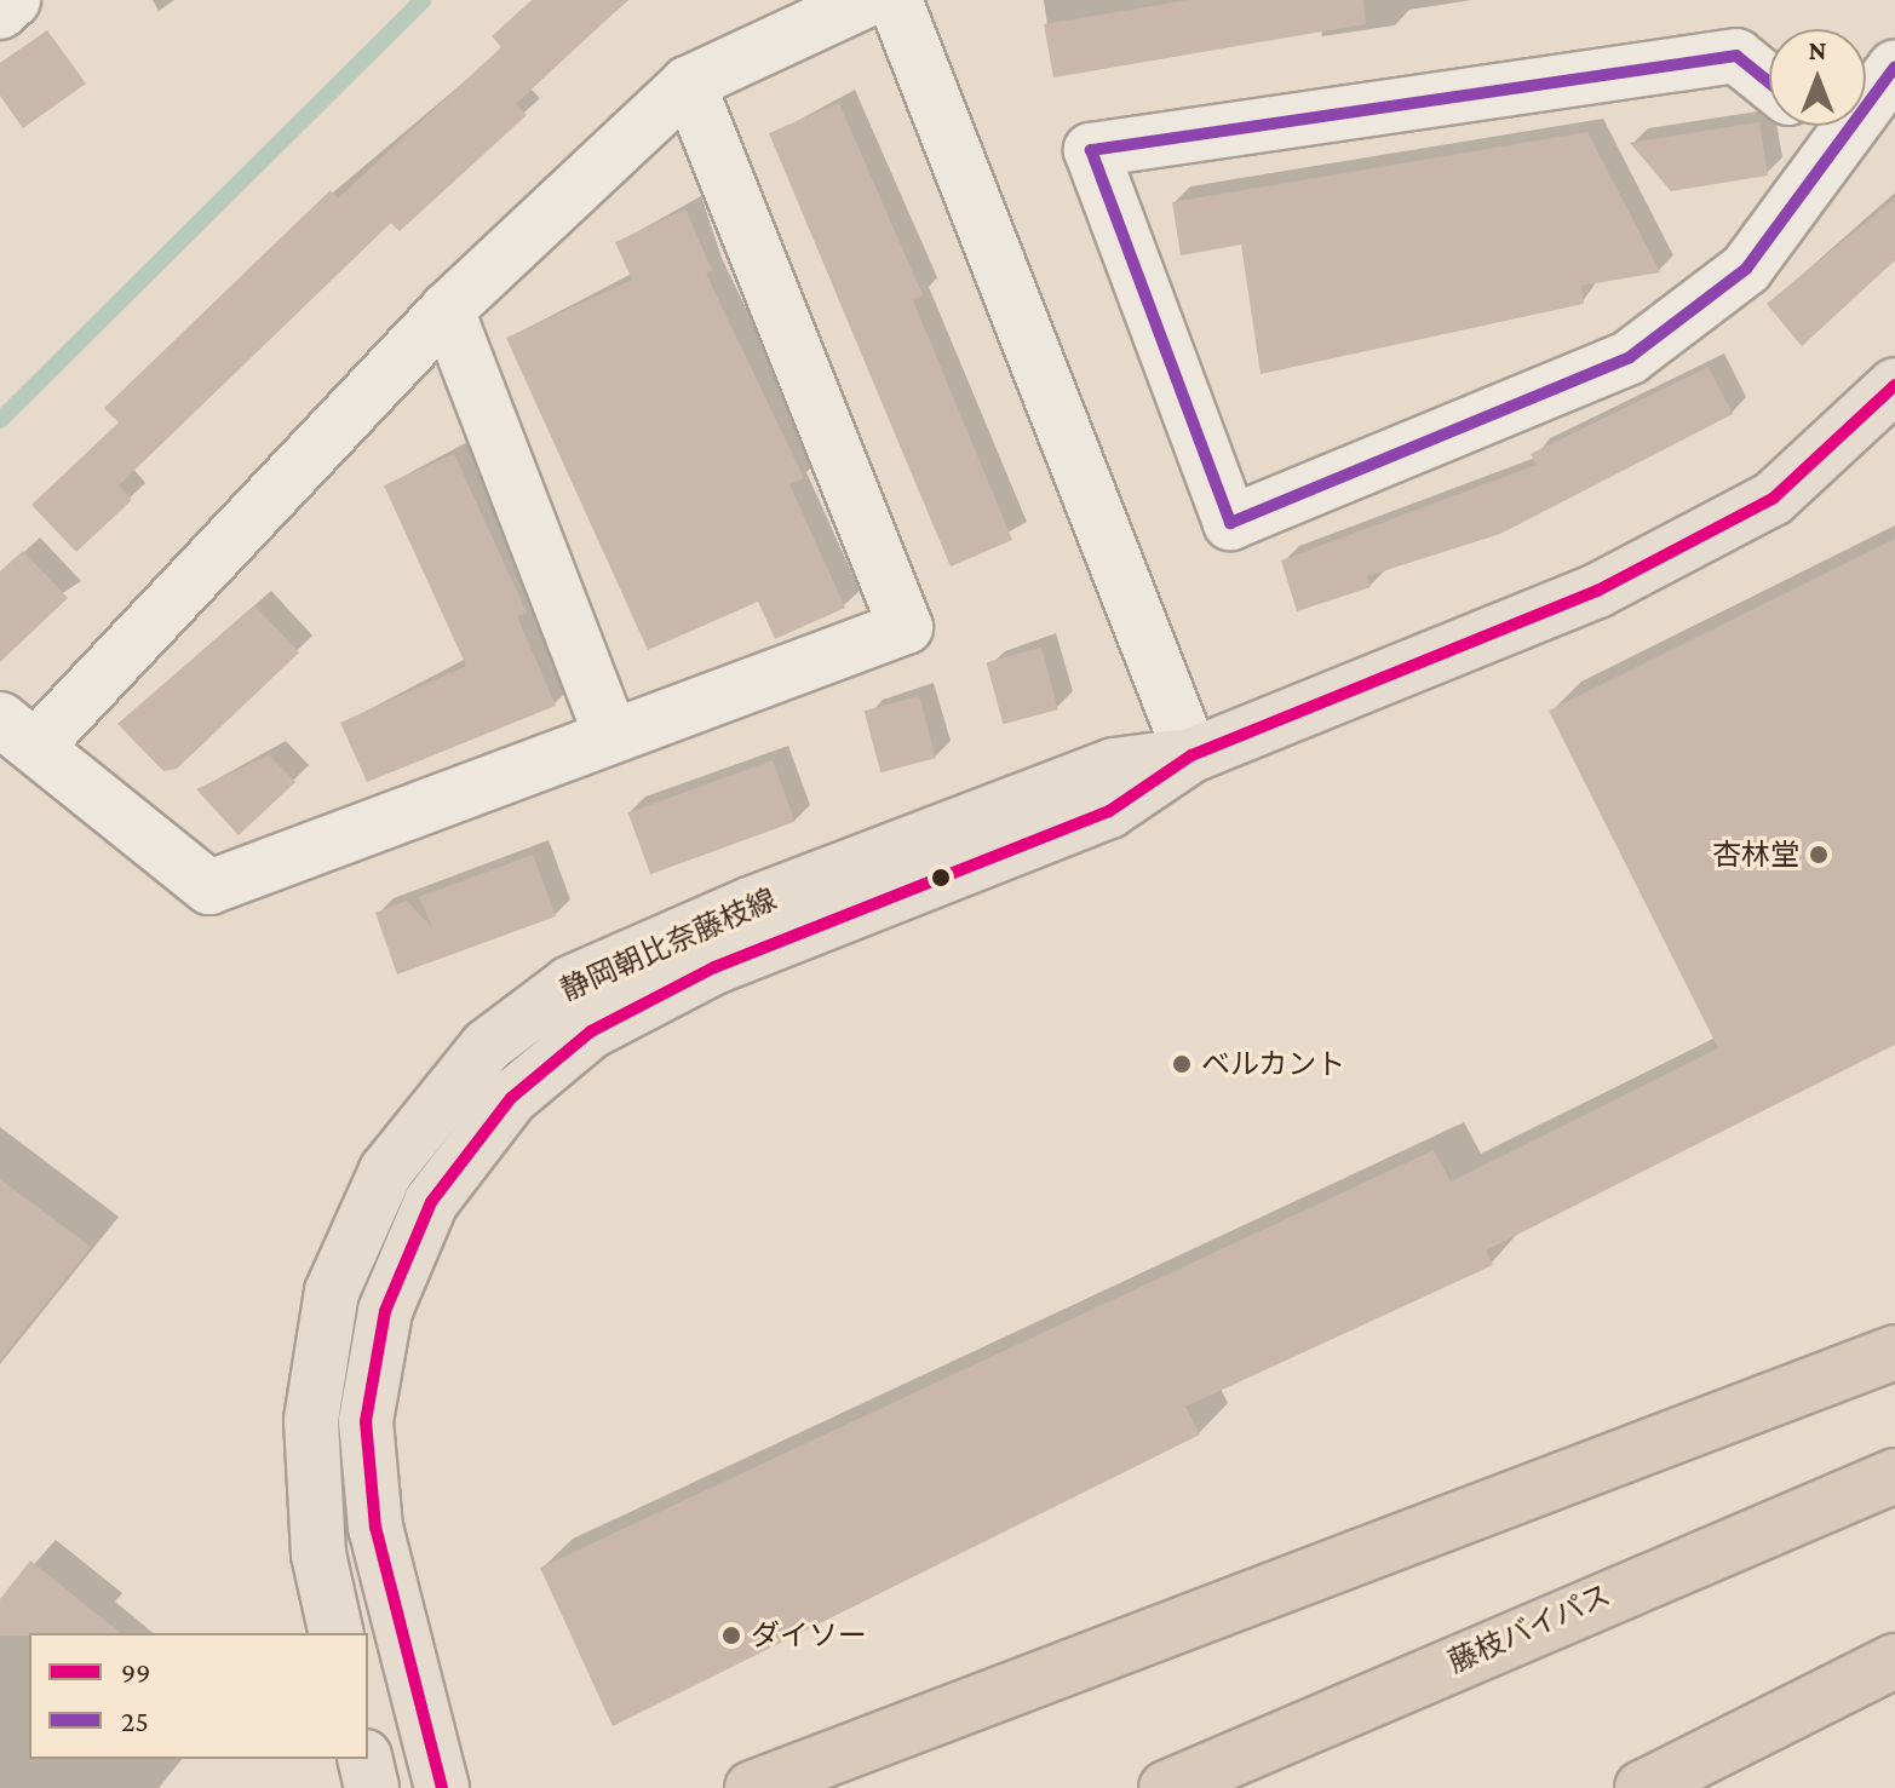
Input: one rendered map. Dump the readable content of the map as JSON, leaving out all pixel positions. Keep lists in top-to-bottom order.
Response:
{
  "streets": {
    "highway": ["藤枝バイパス"],
    "main road": ["静岡朝比奈藤枝線"]
  },
  "places": ["杏林堂", "ベルカント", "ダイソー"],
  "lines": ["transit line 25", "transit line 99"],
  "legend": ["99", "25"],
  "north": "top"
}
